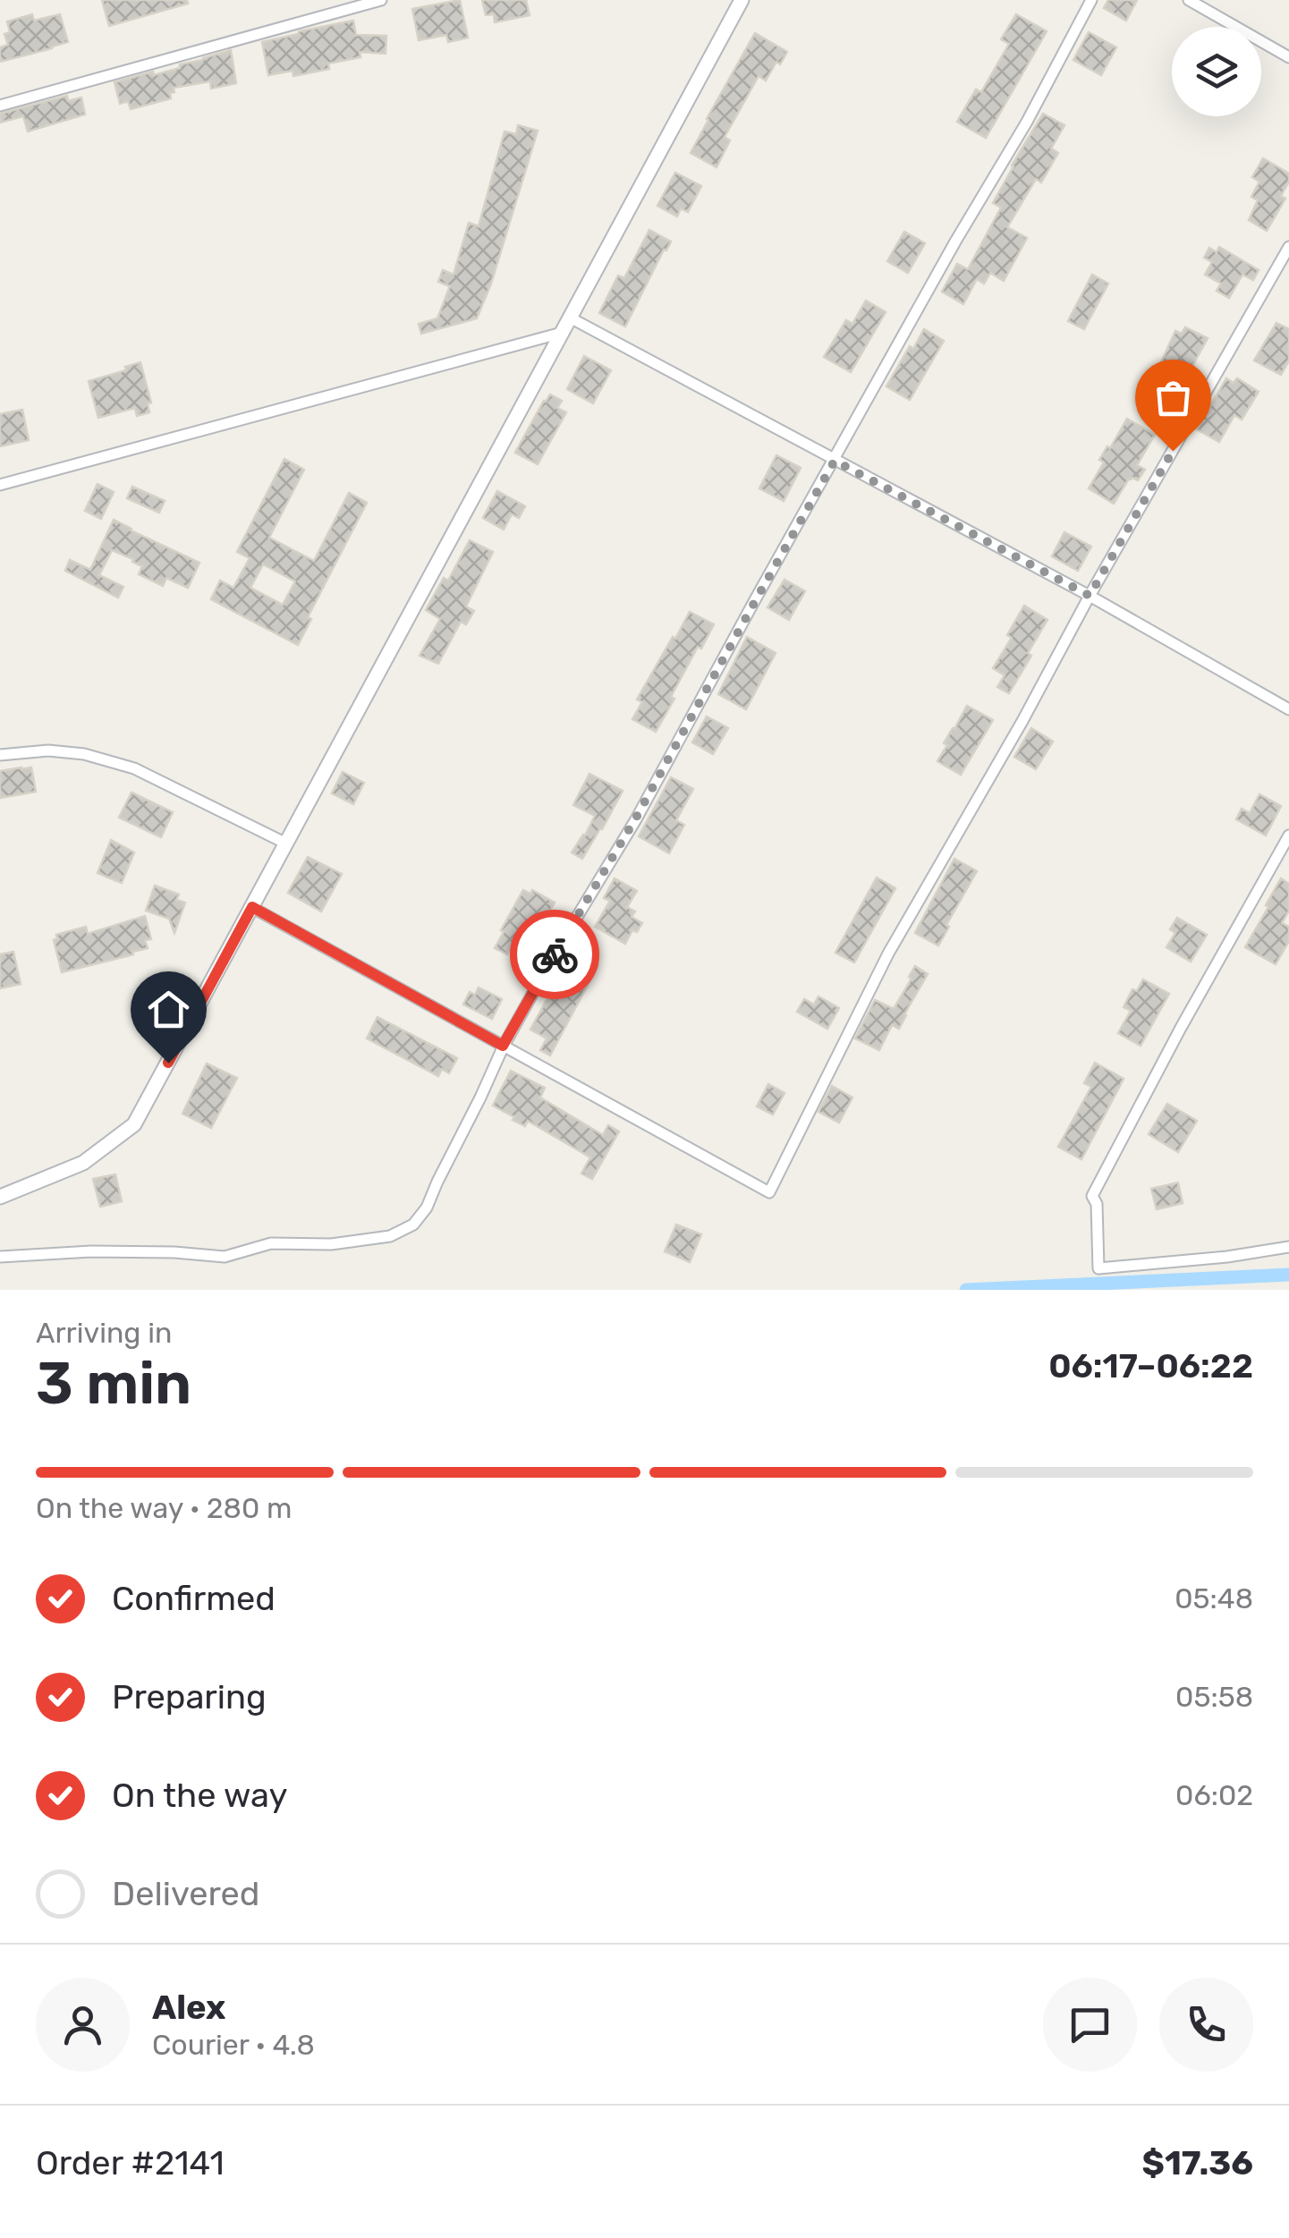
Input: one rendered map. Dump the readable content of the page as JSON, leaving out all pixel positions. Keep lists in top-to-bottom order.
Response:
{
  "page": {
    "heading": ["3 min", "Arriving in", "06:17–06:22"],
    "panel": [
      "Alex",
      "Courier · 4.8",
      "Order #2141",
      "$17.36"
    ],
    "bar": "On the way · 280 m",
    "list": [
      ["Confirmed", "05:48"],
      ["Preparing", "05:58"],
      ["On the way", "06:02"],
      "Delivered"
    ]
  }
}
